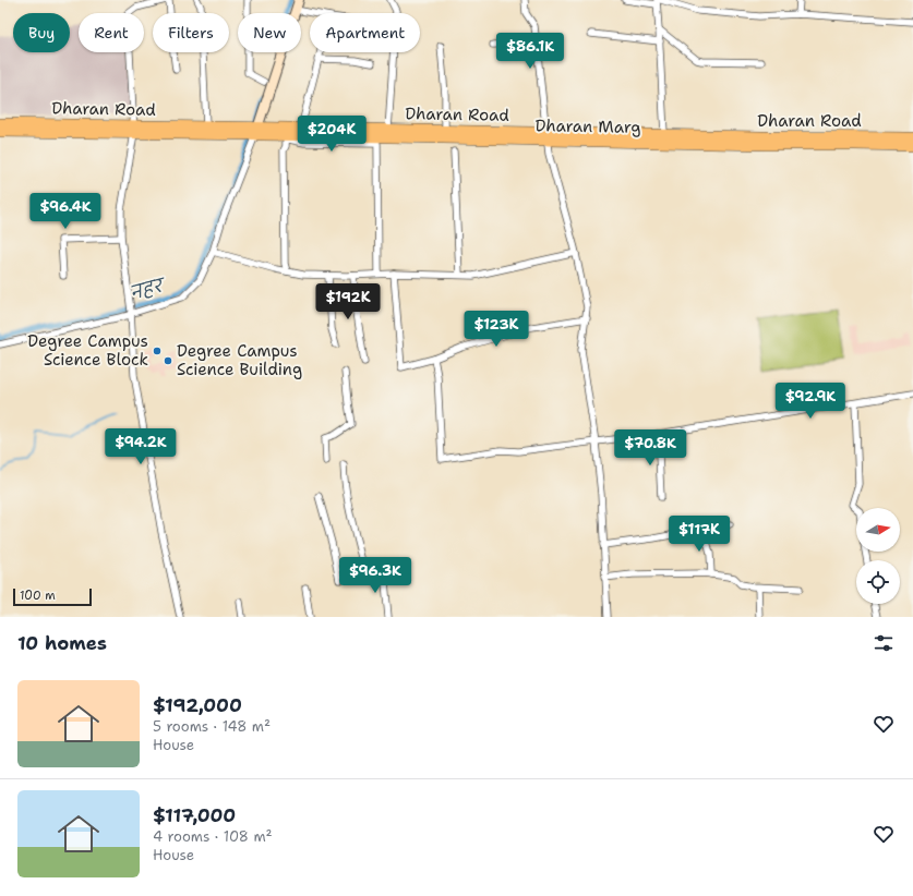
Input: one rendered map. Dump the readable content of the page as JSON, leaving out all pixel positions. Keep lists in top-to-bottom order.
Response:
{
  "streets": {
    "main road": ["Dharan Road", "Dharan Marg"]
  },
  "crossings": [
    ["Dharan Road", "Dharan Marg"]
  ],
  "water": ["नहर"],
  "places": ["Degree Campus Science Block", "Degree Campus Science Building"],
  "scale_bar": "100 m",
  "north": "right",
  "page": {
    "chip": [
      "Buy",
      "Rent",
      "Filters",
      "New",
      "Apartment"
    ],
    "price": [
      "$86.1K",
      "$204K",
      "$96.4K",
      "$192K",
      "$123K",
      "$92.9K",
      "$94.2K",
      "$70.8K",
      "$117K",
      "$96.3K"
    ],
    "scale": "100 m",
    "heading": "10 homes",
    "list": [
      {
        "name": "$192,000",
        "note": "5 rooms · 148 m² · House"
      },
      {
        "name": "$117,000",
        "note": "4 rooms · 108 m² · House"
      }
    ]
  }
}
